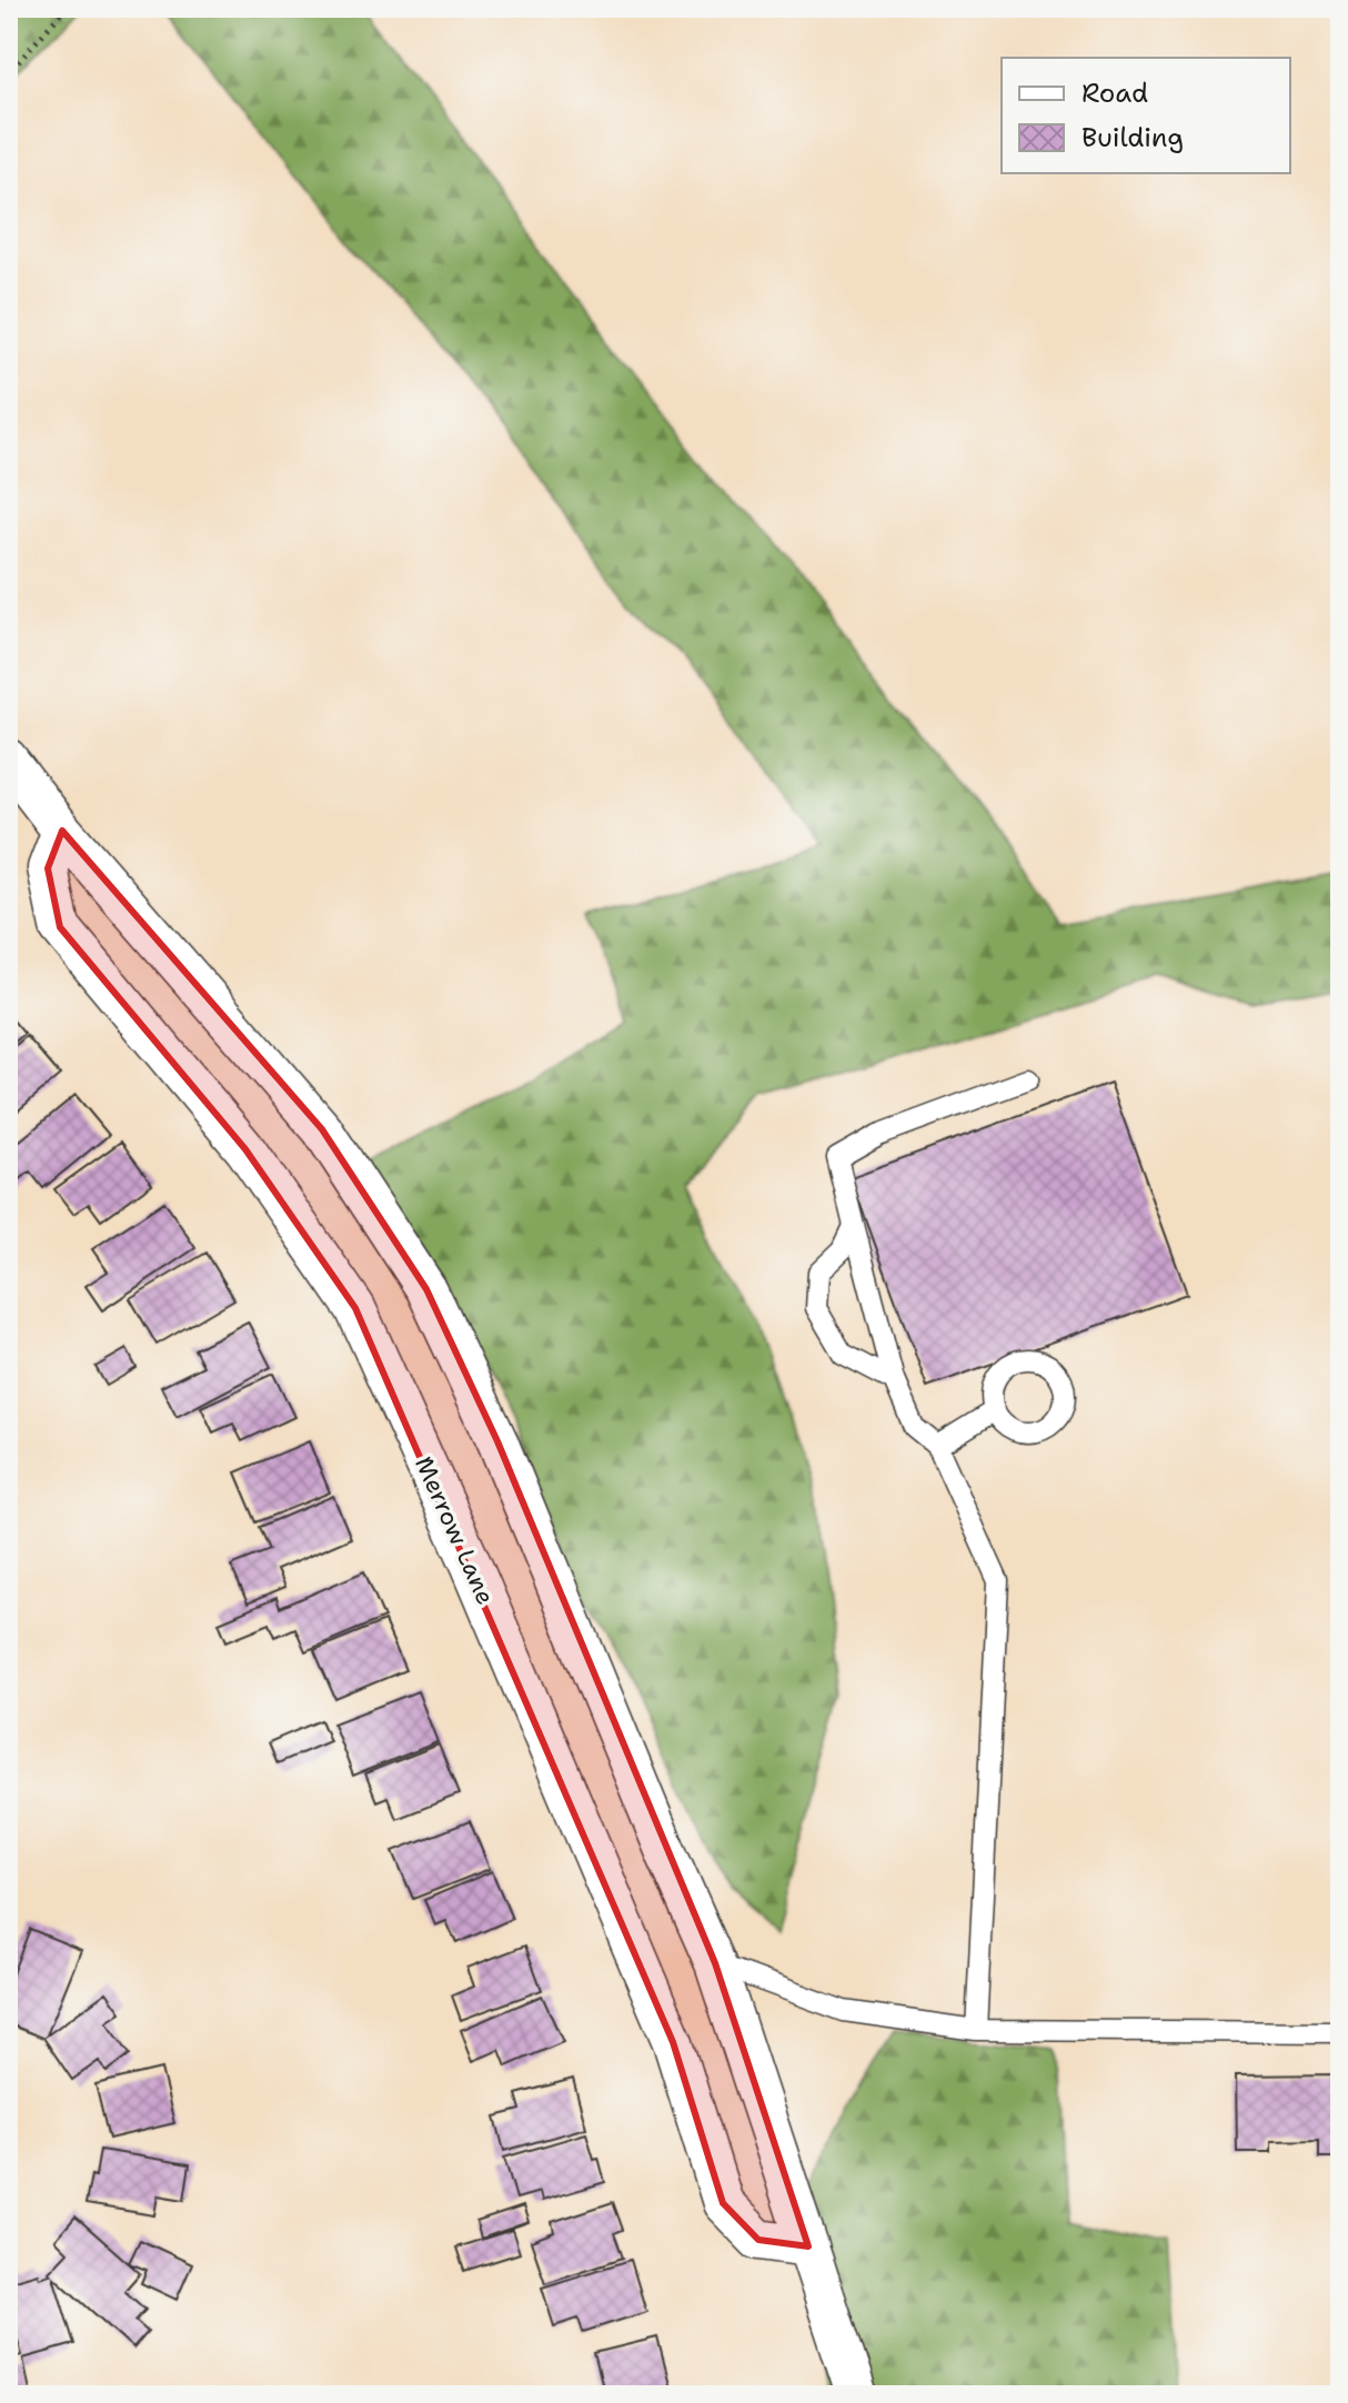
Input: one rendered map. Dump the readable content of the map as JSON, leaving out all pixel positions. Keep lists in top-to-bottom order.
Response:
{
  "streets": {
    "street": ["Merrow Lane"]
  },
  "legend": ["Road", "Building"]
}
